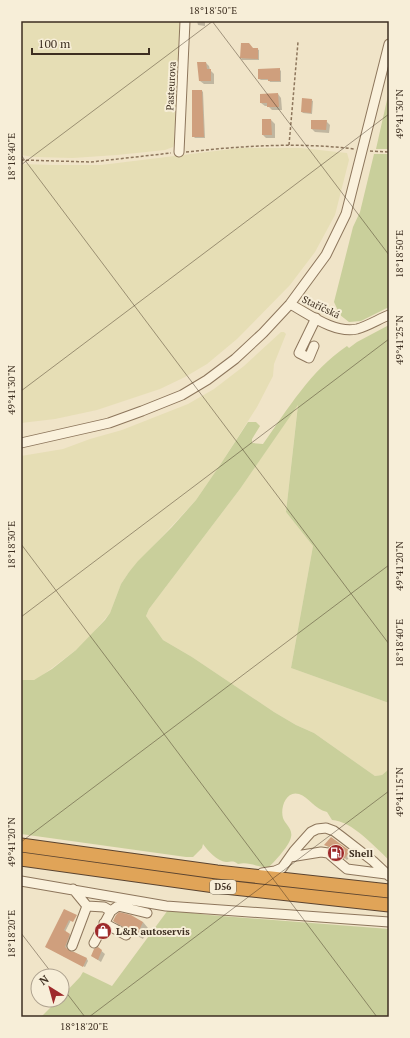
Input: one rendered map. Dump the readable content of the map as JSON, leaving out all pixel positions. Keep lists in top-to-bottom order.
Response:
{
  "streets": {
    "highway": ["D56"],
    "street": ["Pasteurova", "Staříčská"]
  },
  "places": {
    "fuel station": ["Shell"],
    "shop": ["L&R autoservis"]
  },
  "scale_bar": "100 m",
  "north": "top left",
  "coordinates": [
    "18°18'50\"E",
    "49°41'30\"N",
    "18°18'40\"E",
    "49°41'25\"N",
    "18°18'30\"E",
    "49°41'20\"N",
    "49°41'15\"N",
    "18°18'20\"E"
  ]
}
